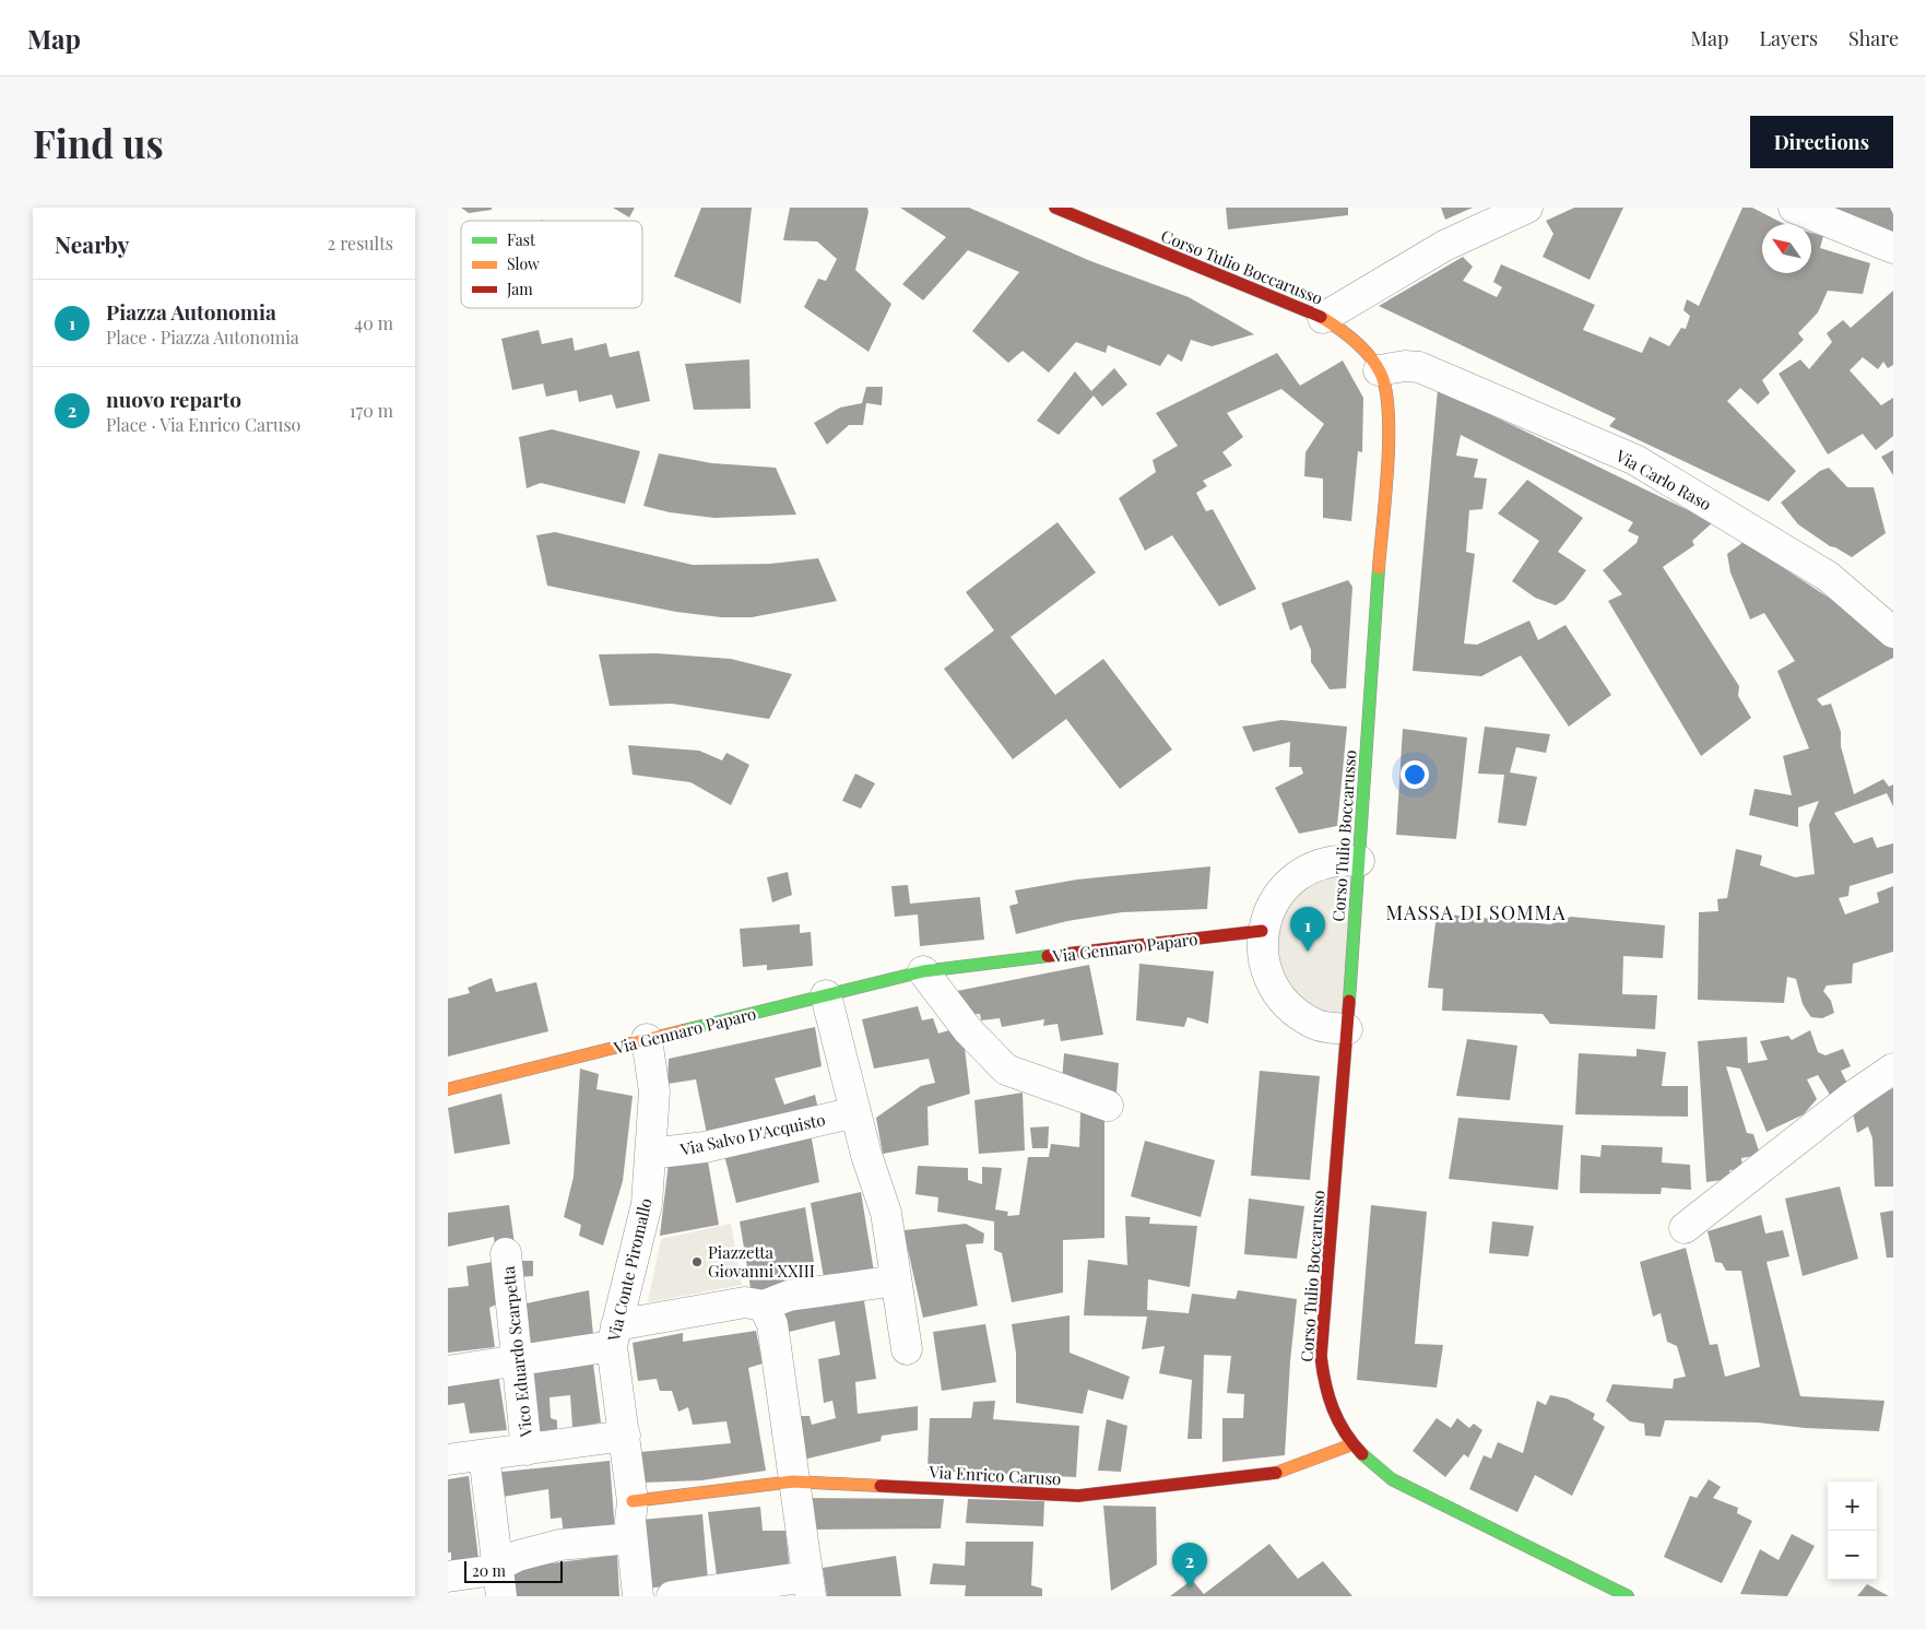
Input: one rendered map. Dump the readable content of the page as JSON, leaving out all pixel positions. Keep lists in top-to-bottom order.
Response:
{
  "streets": {
    "street": [
      "Corso Tulio Boccarusso",
      "Via Carlo Raso",
      "Via Gennaro Paparo",
      "Via Salvo D'Acquisto",
      "Via Conte Piromallo",
      "Vico Eduardo Scarpetta",
      "Via Enrico Caruso"
    ]
  },
  "crossings": [
    ["Corso Tulio Boccarusso", "Via Carlo Raso"],
    ["Corso Tulio Boccarusso", "Via Enrico Caruso"],
    ["Via Gennaro Paparo", "Via Conte Piromallo"],
    ["Via Salvo D'Acquisto", "Via Conte Piromallo"],
    ["Via Conte Piromallo", "Vico Eduardo Scarpetta"],
    ["Via Conte Piromallo", "Via Enrico Caruso"]
  ],
  "districts": ["MASSA DI SOMMA"],
  "places": ["Piazzetta Giovanni XXIII"],
  "legend": ["Fast", "Slow", "Jam"],
  "scale_bar": "20 m",
  "north": "top left",
  "page": {
    "header": "Map",
    "nav": ["Map", "Layers", "Share"],
    "buttons": "Directions",
    "title": "Find us",
    "heading": ["Nearby", "2 results"],
    "list": [
      {
        "mark": "1",
        "name": "Piazza Autonomia",
        "note": "Place · Piazza Autonomia",
        "value": "40 m"
      },
      {
        "mark": "2",
        "name": "nuovo reparto",
        "note": "Place · Via Enrico Caruso",
        "value": "170 m"
      }
    ],
    "pins": ["1", "2"],
    "map_buttons": ["+", "−"],
    "scale": "20 m"
  }
}
